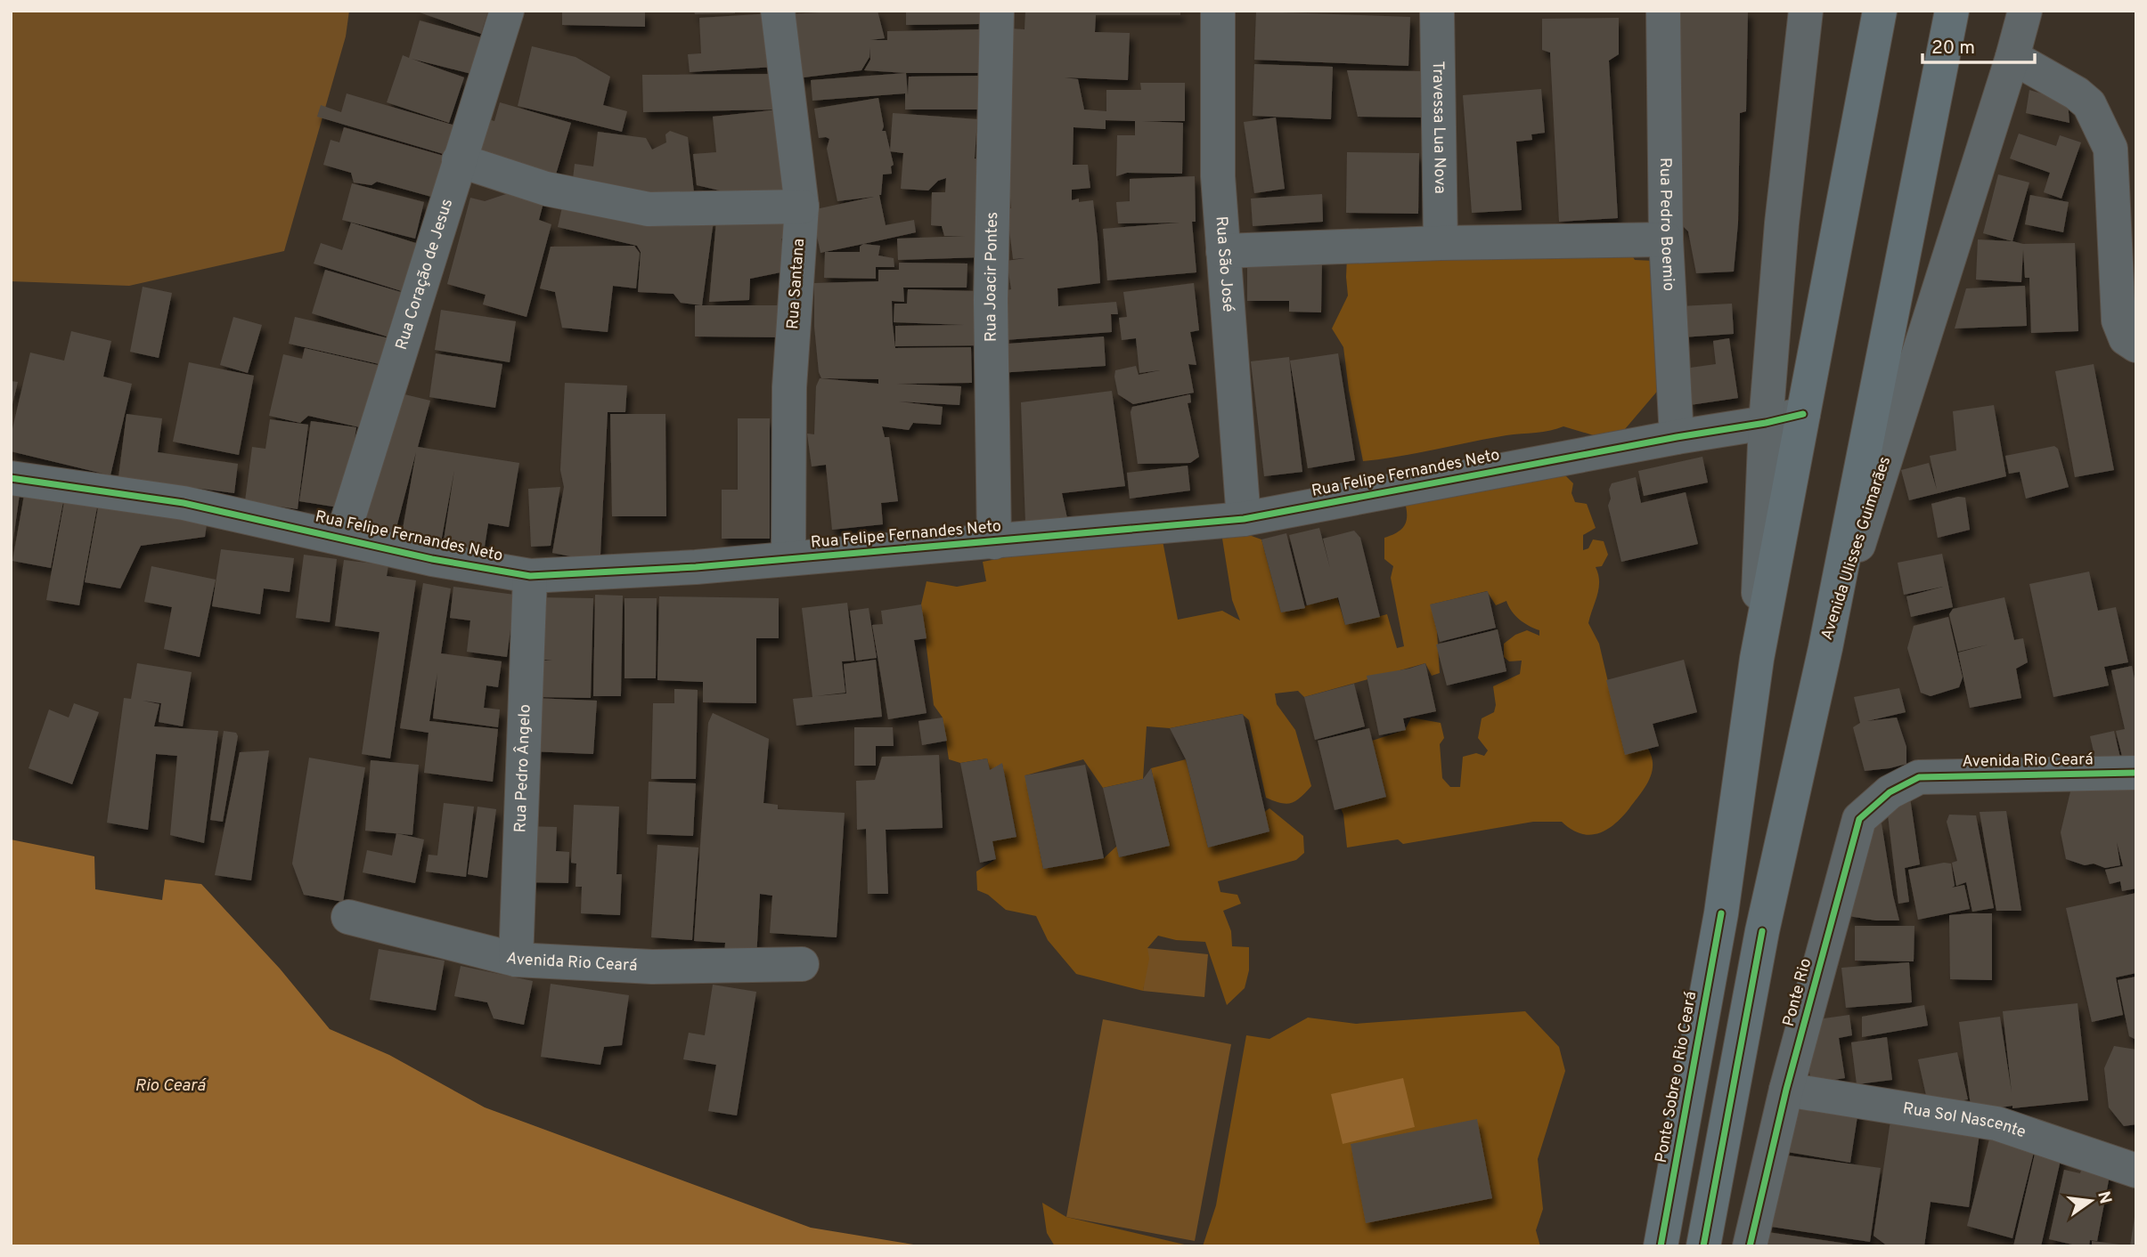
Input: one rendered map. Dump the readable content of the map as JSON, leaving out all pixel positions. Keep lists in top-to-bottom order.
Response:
{
  "streets": {
    "main road": ["Avenida Ulisses Guimarães", "Ponte Sobre o Rio Ceará"],
    "street": [
      "Travessa Lua Nova",
      "Rua Pedro Boemio",
      "Rua São José",
      "Rua Coração de Jesus",
      "Rua Joacir Pontes",
      "Rua Santana",
      "Rua Felipe Fernandes Neto",
      "Avenida Rio Ceará",
      "Rua Pedro Ângelo",
      "Ponte Rio",
      "Rua Sol Nascente"
    ]
  },
  "crossings": [
    ["Rua Pedro Boemio", "Rua Felipe Fernandes Neto"],
    ["Rua São José", "Rua Felipe Fernandes Neto"],
    ["Rua Coração de Jesus", "Rua Felipe Fernandes Neto"],
    ["Rua Joacir Pontes", "Rua Felipe Fernandes Neto"],
    ["Rua Santana", "Rua Felipe Fernandes Neto"],
    ["Rua Felipe Fernandes Neto", "Rua Pedro Ângelo"],
    ["Avenida Rio Ceará", "Rua Pedro Ângelo"],
    ["Avenida Rio Ceará", "Ponte Rio"],
    ["Ponte Rio", "Rua Sol Nascente"]
  ],
  "water": ["Rio Ceará"],
  "scale_bar": "20 m",
  "north": "right"
}
